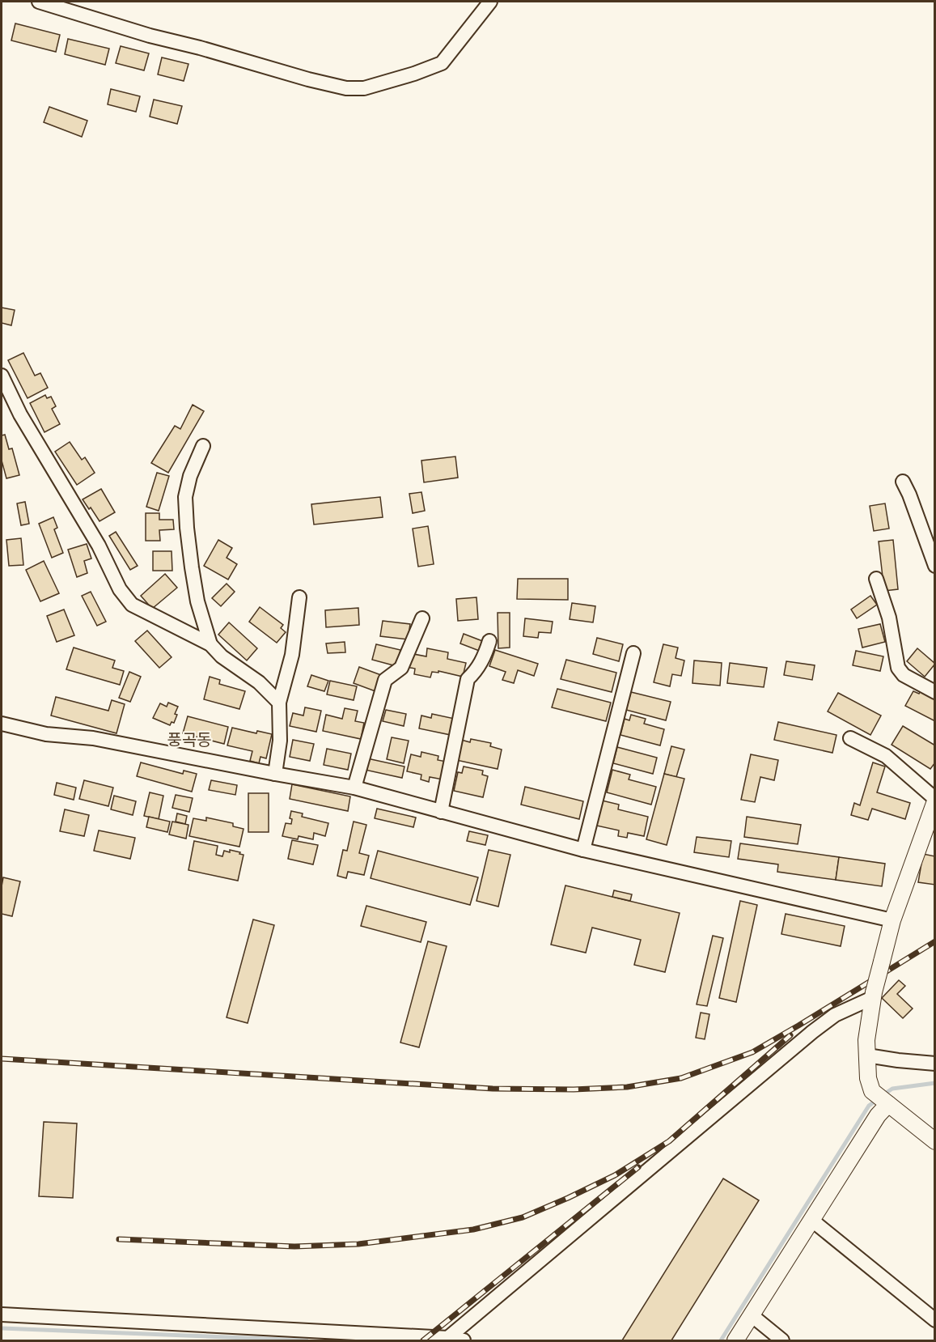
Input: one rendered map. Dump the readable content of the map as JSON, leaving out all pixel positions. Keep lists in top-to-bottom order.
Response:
{
  "districts": ["풍곡동"]
}
